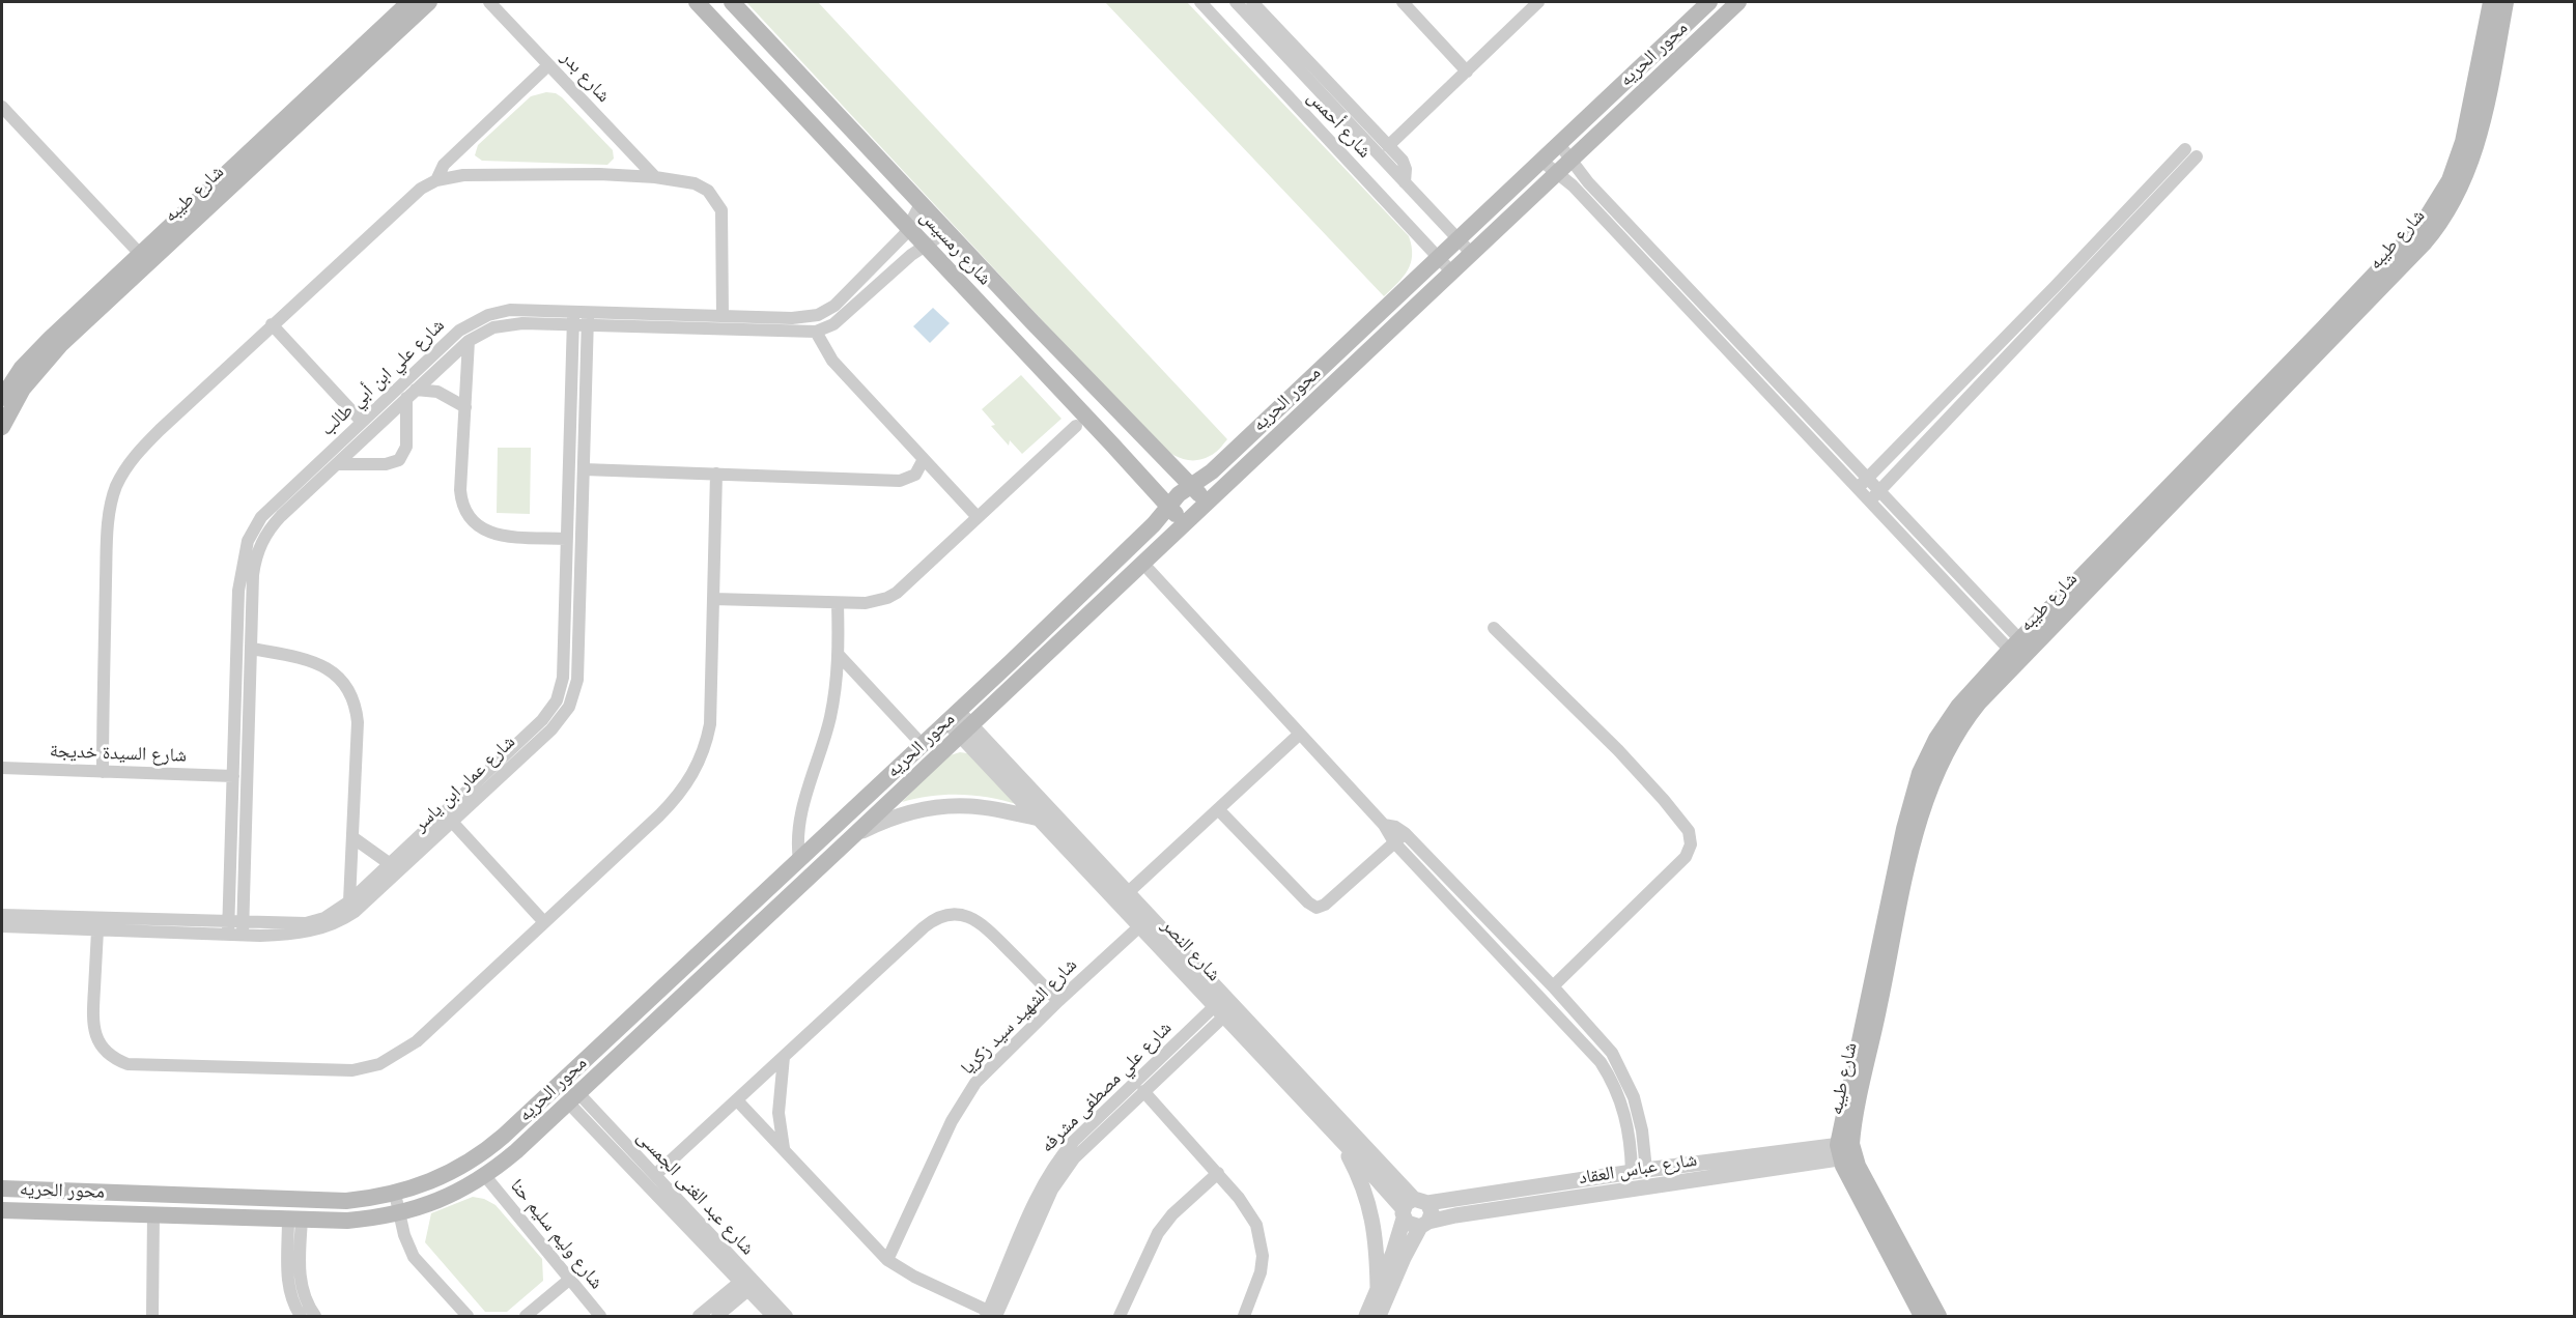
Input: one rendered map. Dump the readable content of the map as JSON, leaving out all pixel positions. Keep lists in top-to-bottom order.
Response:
{
  "streets": {
    "main road": ["محور الحريه", "شارع طيبه", "شارع رمسيس"],
    "street": [
      "شارع بدر",
      "شارع أحمس",
      "شارع علي ابن أبي طالب",
      "شارع السيدة خديجة",
      "شارع عمار ابن ياسر",
      "شارع النصر",
      "شارع الشهيد سيد زكريا",
      "شارع علي مصطفى مشرفه",
      "شارع عباس العقاد",
      "شارع عبد الغنى الجمسى",
      "شارع وليم سليم حنا"
    ]
  },
  "crossings": [
    ["محور الحريه", "شارع أحمس"],
    ["محور الحريه", "شارع رمسيس"],
    ["محور الحريه", "شارع النصر"],
    ["محور الحريه", "شارع عبد الغنى الجمسى"],
    ["محور الحريه", "شارع وليم سليم حنا"],
    ["شارع طيبه", "شارع عباس العقاد"],
    ["شارع رمسيس", "شارع علي ابن أبي طالب"],
    ["شارع علي ابن أبي طالب", "شارع السيدة خديجة"],
    ["شارع علي ابن أبي طالب", "شارع عمار ابن ياسر"],
    ["شارع النصر", "شارع الشهيد سيد زكريا"],
    ["شارع النصر", "شارع علي مصطفى مشرفه"],
    ["شارع النصر", "شارع عباس العقاد"]
  ]
}
